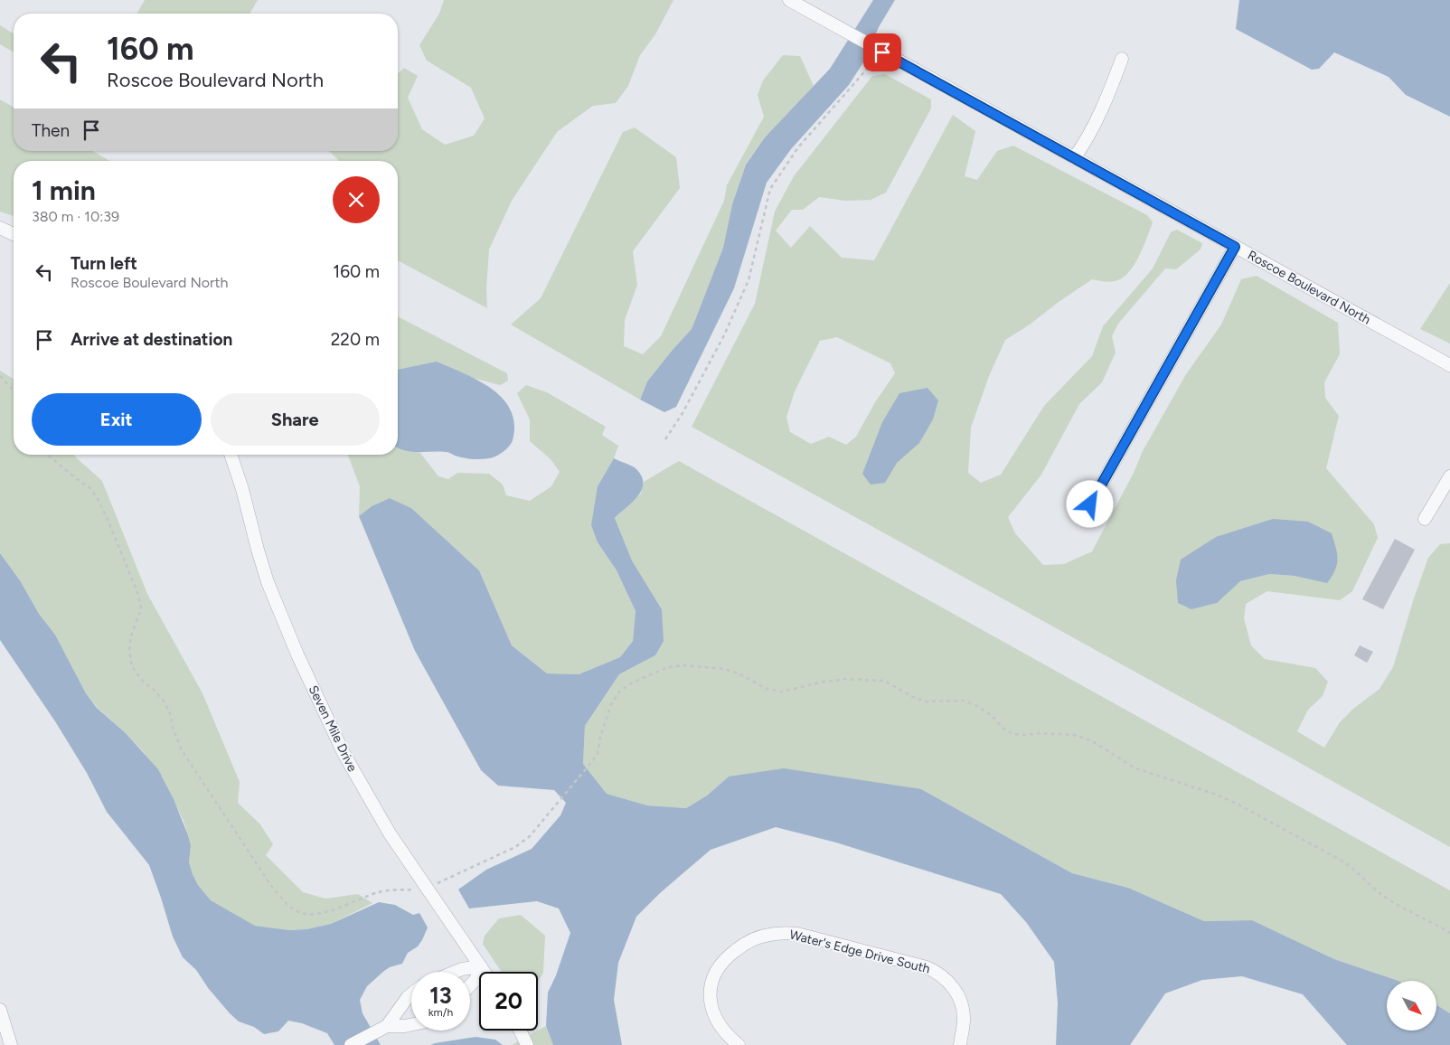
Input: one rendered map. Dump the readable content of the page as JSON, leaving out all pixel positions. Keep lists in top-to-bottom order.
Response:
{
  "streets": {
    "street": ["Roscoe Boulevard North", "Seven Mile Drive", "Water's Edge Drive South"]
  },
  "north": "bottom right",
  "page": {
    "turn": ["160 m", "Roscoe Boulevard North"],
    "then": "Then",
    "heading": ["1 min", "380 m · 10:39"],
    "list": [
      {
        "name": "Turn left",
        "note": "Roscoe Boulevard North",
        "value": "160 m"
      },
      {
        "name": "Arrive at destination",
        "value": "220 m"
      }
    ],
    "buttons": ["Exit", "Share"],
    "speed": "13 km/h",
    "limit": "20"
  }
}
